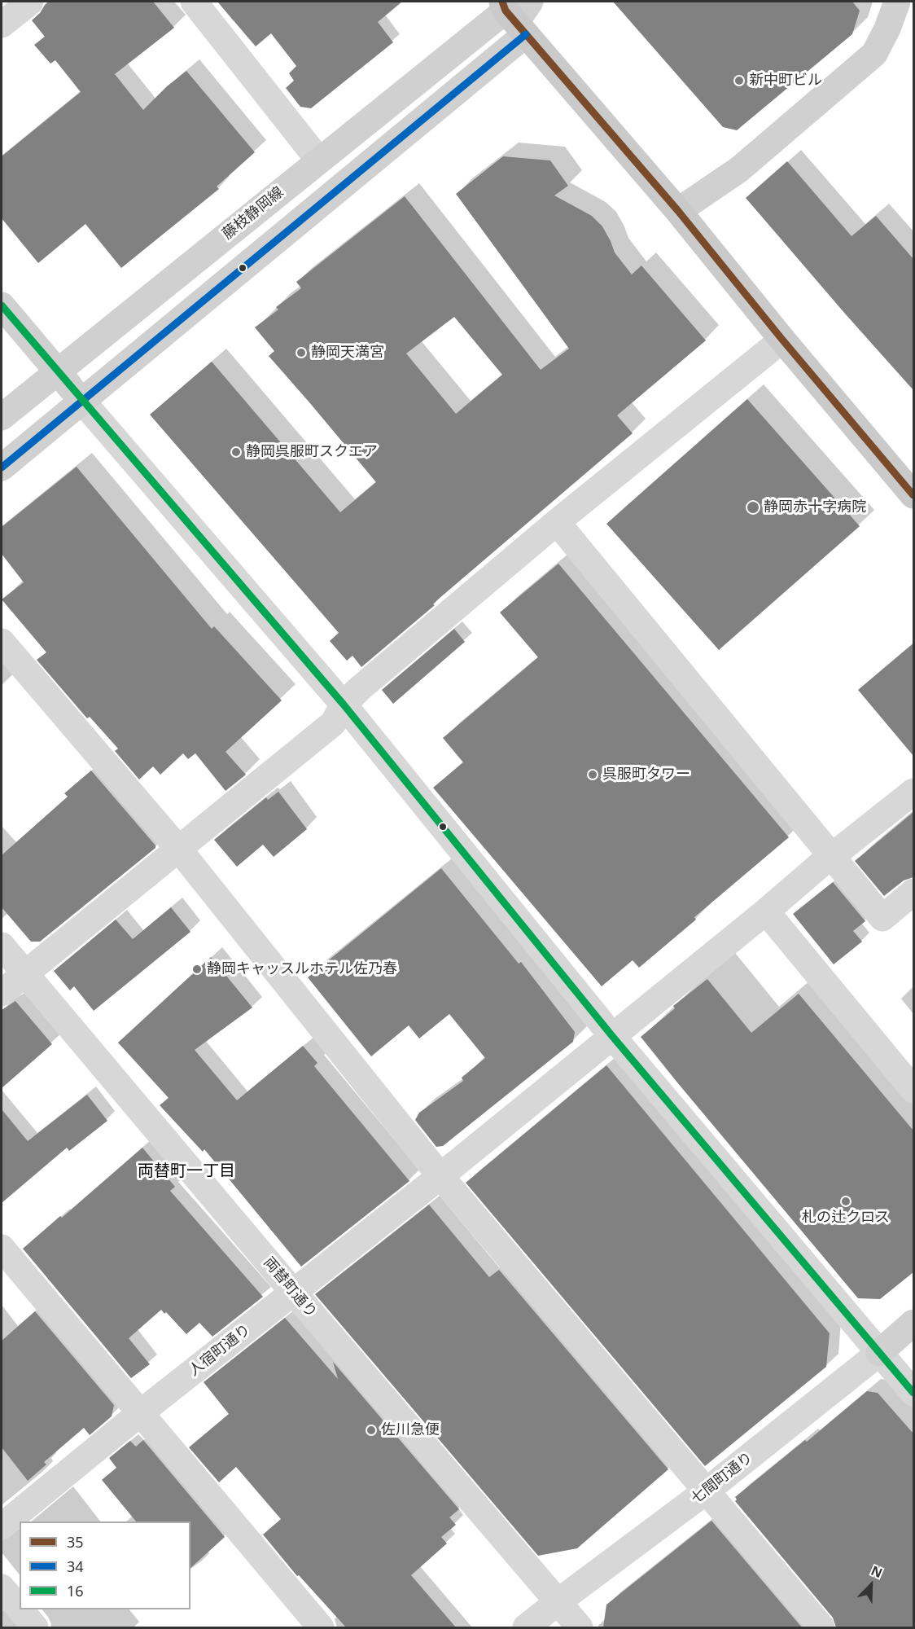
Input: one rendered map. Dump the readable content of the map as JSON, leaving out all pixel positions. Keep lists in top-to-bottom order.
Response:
{
  "streets": {
    "main road": ["藤枝静岡線", "七間町通り"],
    "street": ["両替町通り", "人宿町通り"]
  },
  "crossings": [
    ["両替町通り", "人宿町通り"],
    ["両替町通り", "七間町通り"]
  ],
  "districts": ["両替町一丁目"],
  "places": [
    "新中町ビル",
    "静岡天満宮",
    "静岡呉服町スクエア",
    "静岡赤十字病院",
    "呉服町タワー",
    "静岡キャッスルホテル佐乃春",
    "札の辻クロス",
    "佐川急便"
  ],
  "lines": ["transit line 35", "transit line 34", "transit line 16"],
  "legend": ["35", "34", "16"],
  "north": "top right"
}
